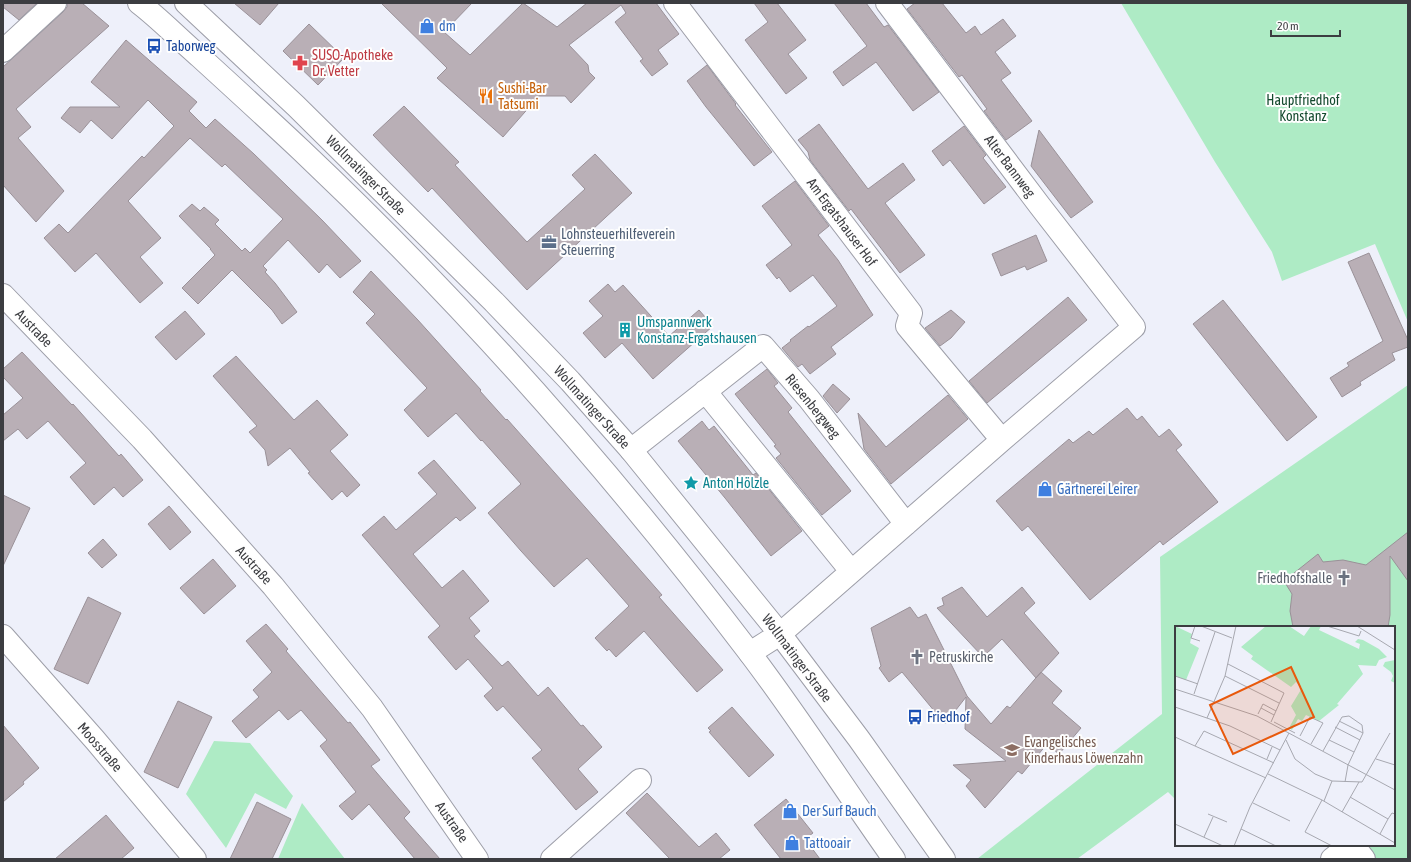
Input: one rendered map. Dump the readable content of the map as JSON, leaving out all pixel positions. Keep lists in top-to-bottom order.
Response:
{
  "streets": {
    "street": [
      "Alter Bannweg",
      "Wollmatinger Straße",
      "Am Ergatshauser Hof",
      "Austraße",
      "Riesenbergweg",
      "Moosstraße"
    ]
  },
  "crossings": [
    ["Alter Bannweg", "Am Ergatshauser Hof"],
    ["Wollmatinger Straße", "Riesenbergweg"]
  ],
  "parks": ["Hauptfriedhof Konstanz"],
  "places": {
    "shop": [
      "dm",
      "Gärtnerei Leirer",
      "Der Surf Bauch",
      "Tattooair"
    ],
    "bus stop": ["Taborweg", "Friedhof"],
    "pharmacy": ["SUSO-Apotheke Dr. Vetter"],
    "restaurant": ["Sushi-Bar Tatsumi"],
    "office": ["Lohnsteuerhilfeverein Steuerring"],
    "building": ["Umspannwerk Konstanz-Ergatshausen"],
    "place": ["Anton Hölzle"],
    "church": ["Friedhofshalle", "Petruskirche"],
    "school or university": ["Evangelisches Kinderhaus Löwenzahn"]
  },
  "scale_bar": "20 m"
}
